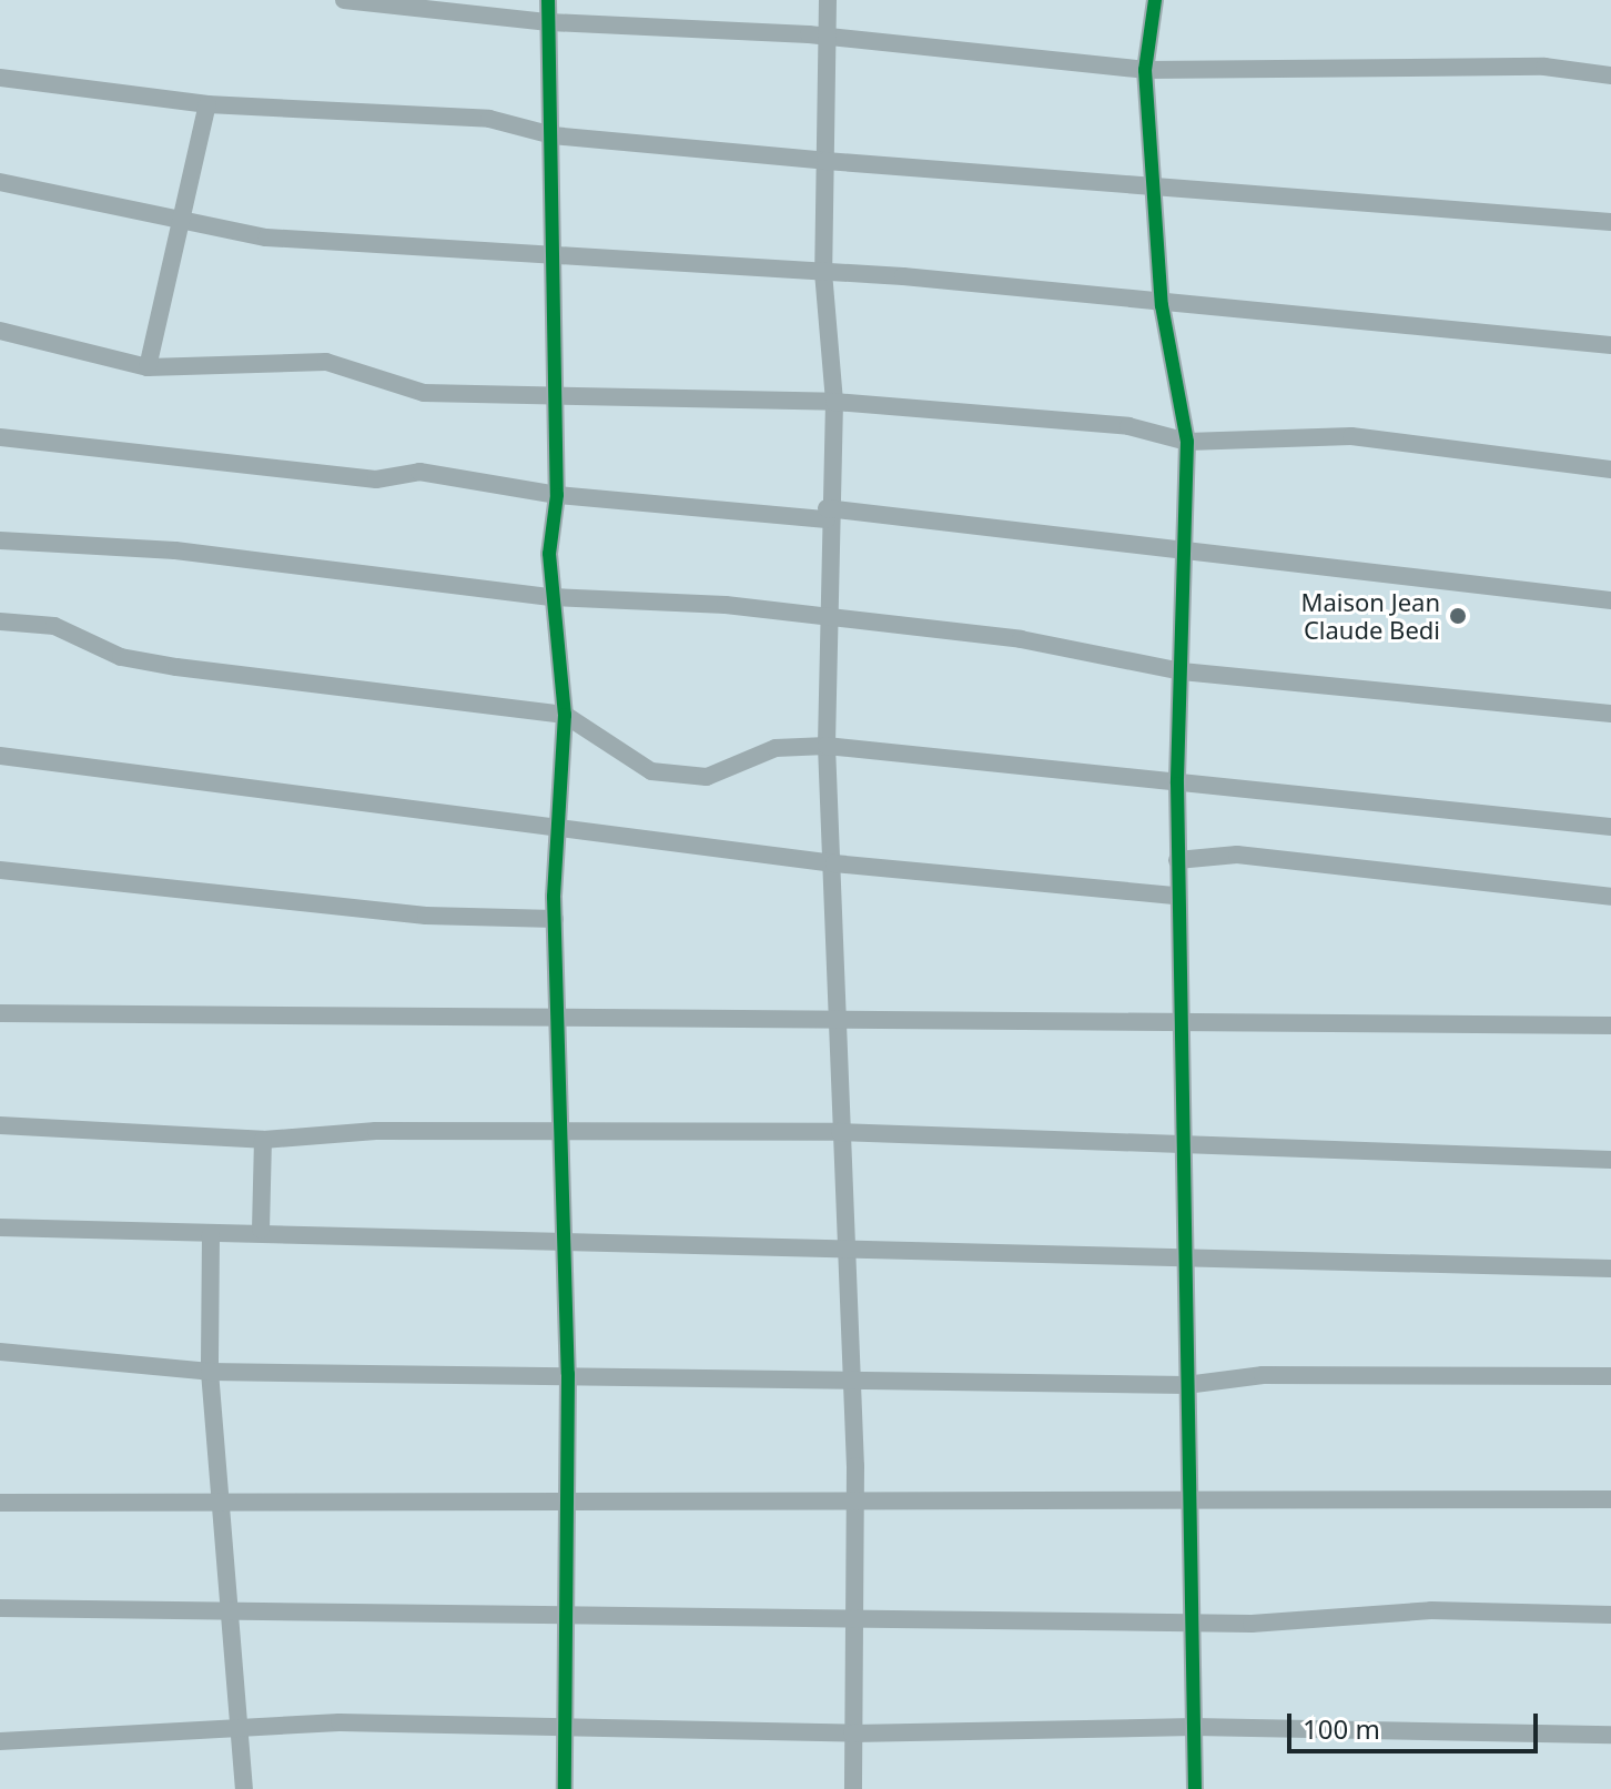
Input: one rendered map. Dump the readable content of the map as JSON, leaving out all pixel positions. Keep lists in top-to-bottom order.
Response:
{
  "places": ["Maison Jean Claude Bedi"],
  "scale_bar": "100 m"
}
